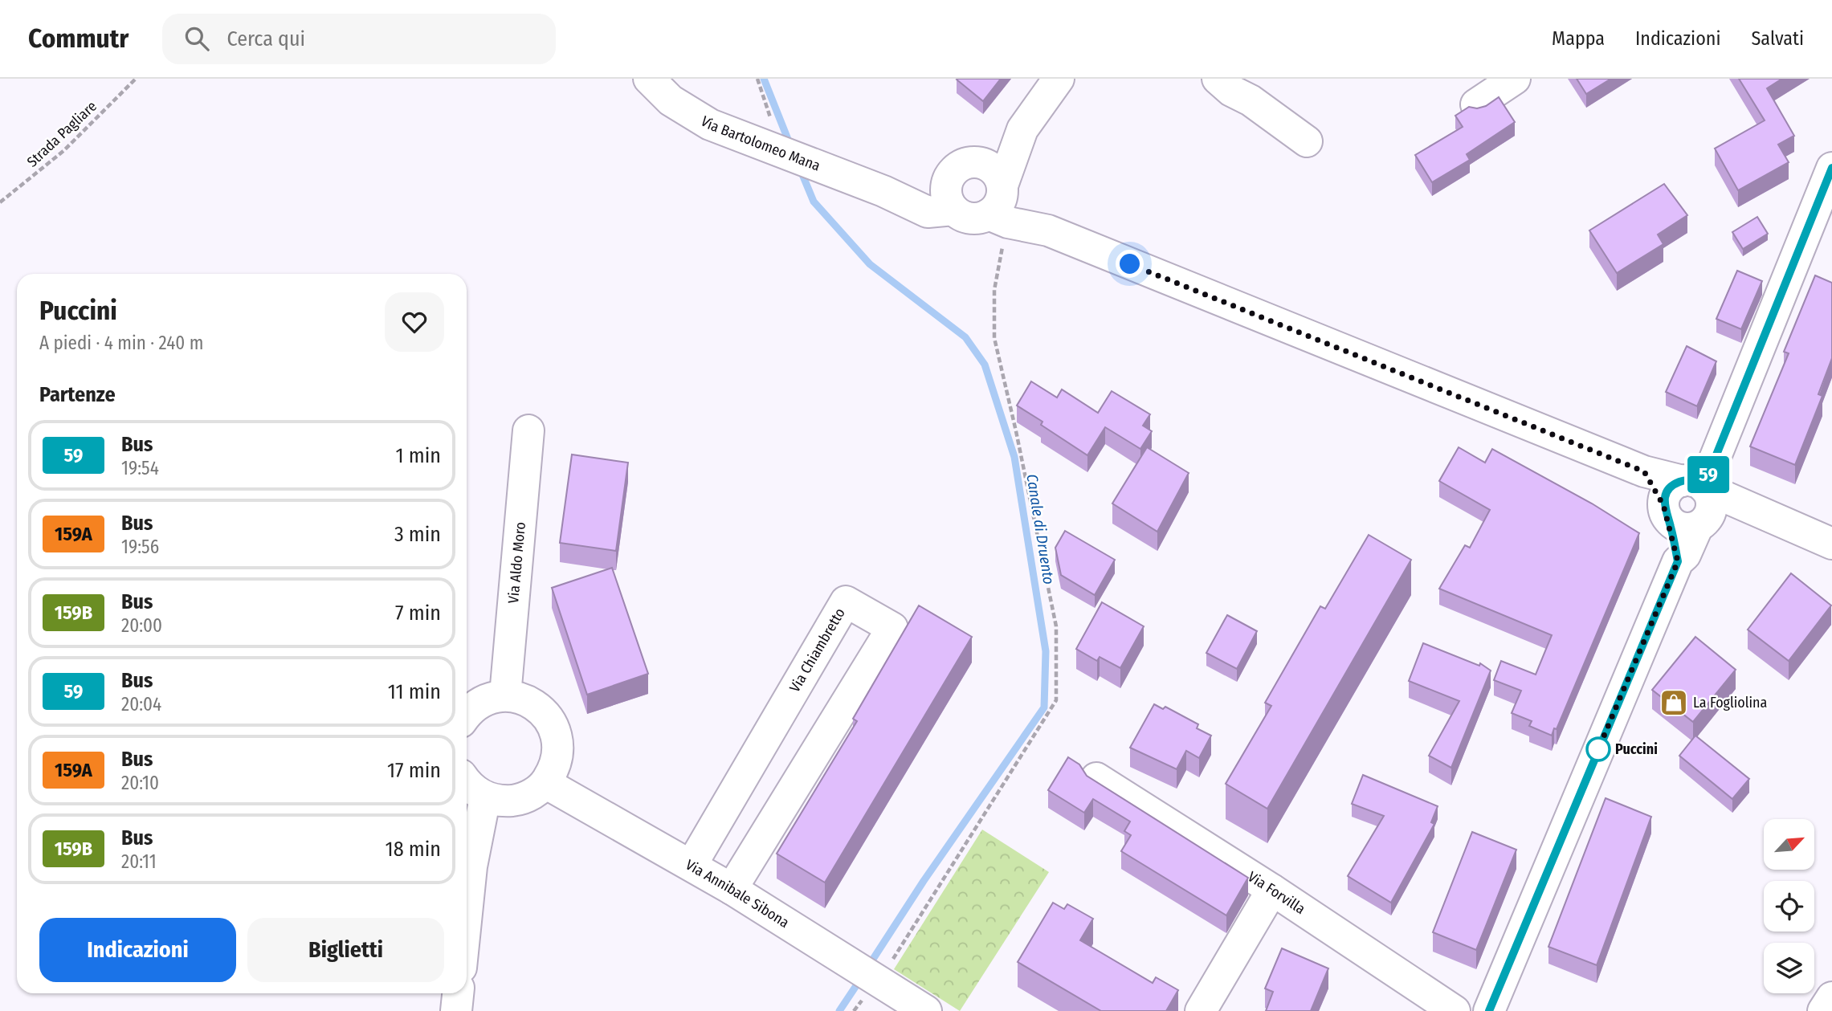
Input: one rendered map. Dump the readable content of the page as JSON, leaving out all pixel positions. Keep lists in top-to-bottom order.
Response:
{
  "streets": {
    "street": [
      "Via Bartolomeo Mana",
      "Via Aldo Moro",
      "Via Chiambretto",
      "Via Forvilla",
      "Via Annibale Sibona"
    ],
    "path": ["Strada Pagliare"]
  },
  "crossings": [
    ["Via Chiambretto", "Via Annibale Sibona"]
  ],
  "water": ["Canale di Druento"],
  "places": {
    "shop": ["La Fogliolina"],
    "other": ["Puccini"]
  },
  "lines": ["bus line 59"],
  "north": "top right",
  "page": {
    "header": "Commutr",
    "search": "Cerca qui",
    "nav": ["Mappa", "Indicazioni", "Salvati"],
    "on_map": "59",
    "heading": [
      ["Puccini", "A piedi · 4 min · 240 m"],
      "Partenze"
    ],
    "list": [
      {
        "mark": "59",
        "name": "Bus",
        "note": "19:54",
        "value": "1 min"
      },
      {
        "mark": "159A",
        "name": "Bus",
        "note": "19:56",
        "value": "3 min"
      },
      {
        "mark": "159B",
        "name": "Bus",
        "note": "20:00",
        "value": "7 min"
      },
      {
        "mark": "59",
        "name": "Bus",
        "note": "20:04",
        "value": "11 min"
      },
      {
        "mark": "159A",
        "name": "Bus",
        "note": "20:10",
        "value": "17 min"
      },
      {
        "mark": "159B",
        "name": "Bus",
        "note": "20:11",
        "value": "18 min"
      }
    ],
    "buttons": ["Indicazioni", "Biglietti"]
  }
}
